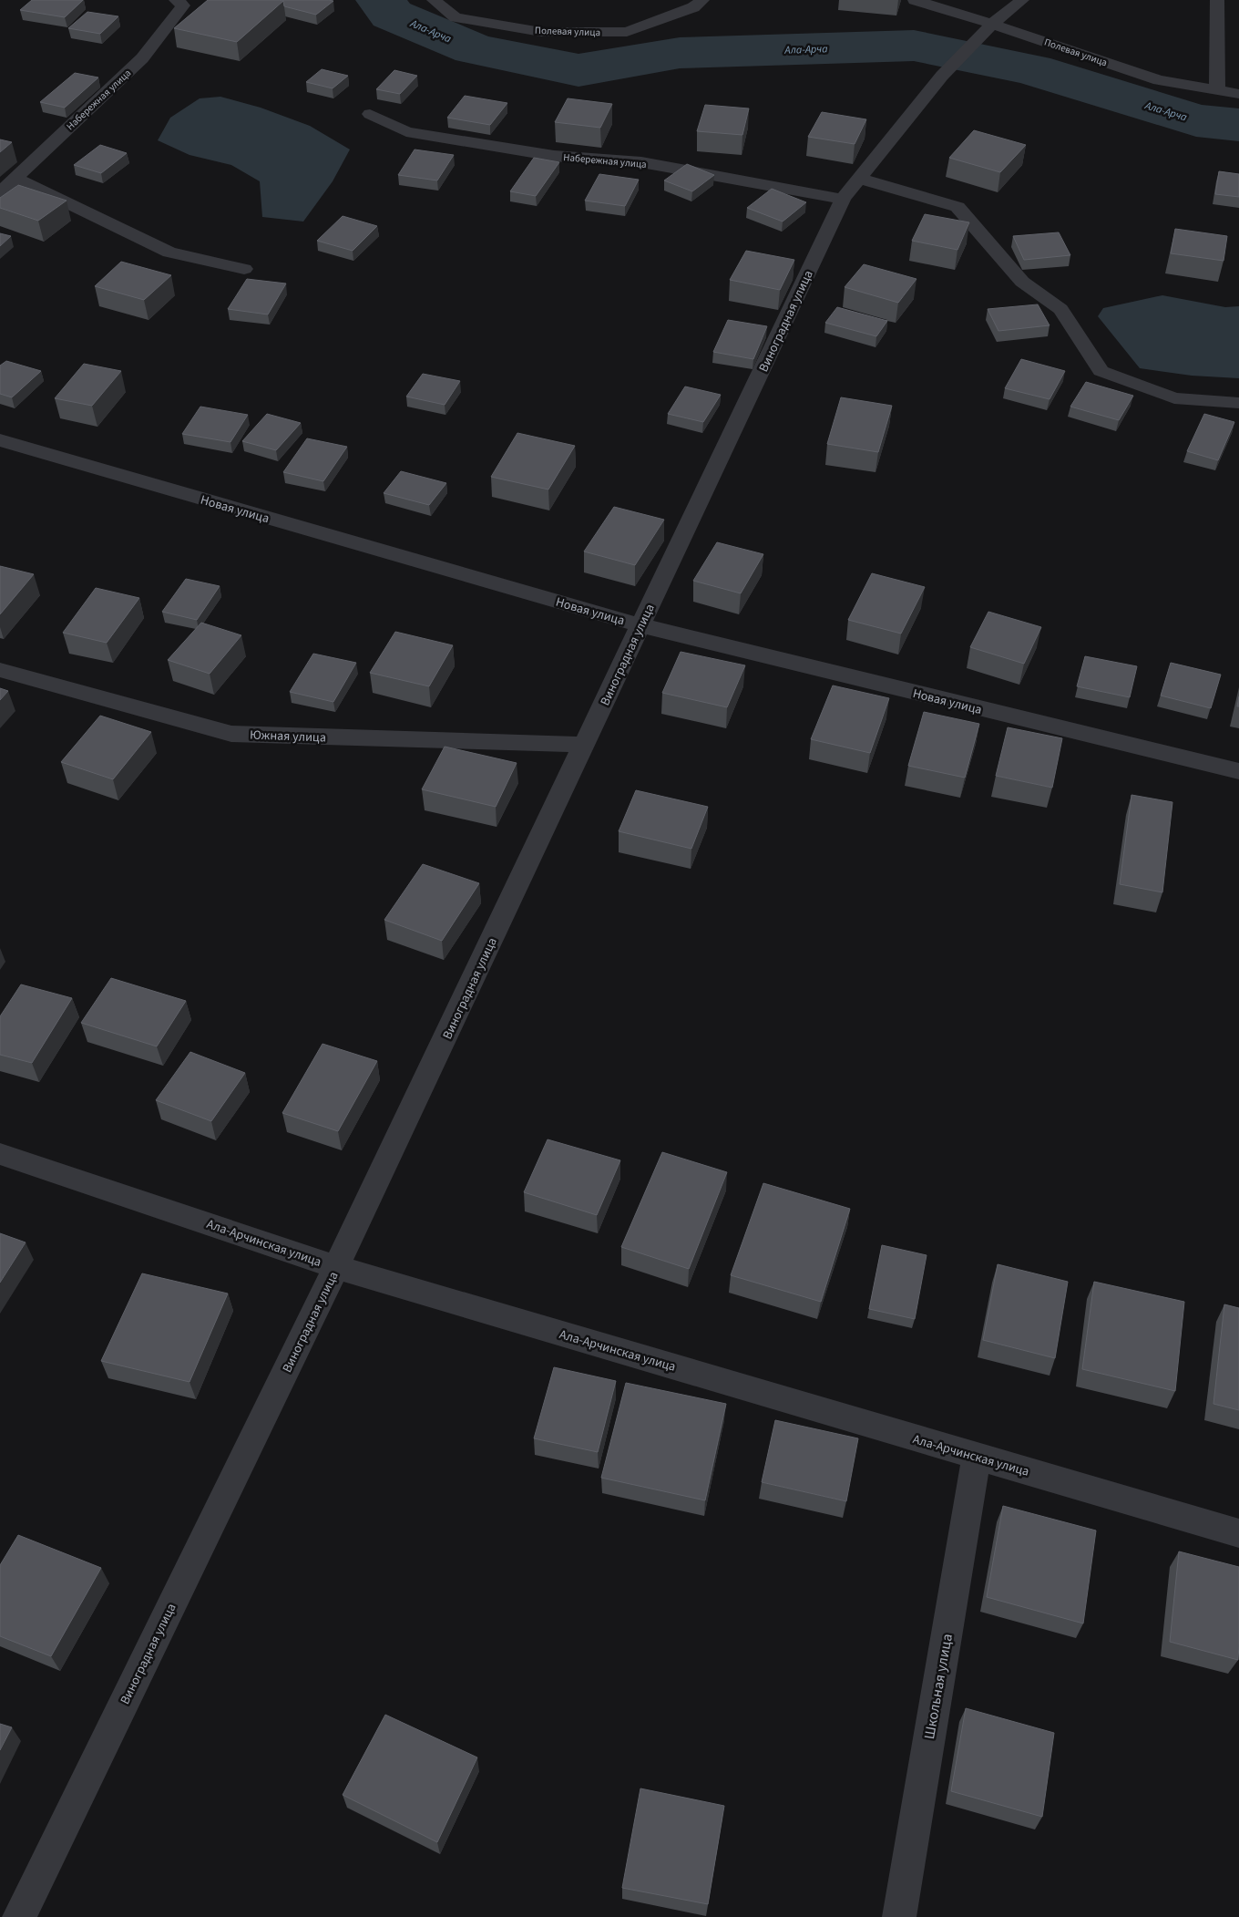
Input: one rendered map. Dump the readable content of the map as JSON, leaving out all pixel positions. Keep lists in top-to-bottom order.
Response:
{
  "streets": {
    "street": [
      "Полевая улица",
      "Набережная улица",
      "Виноградная улица",
      "Новая улица",
      "Южная улица",
      "Ала-Арчинская улица",
      "Школьная улица"
    ]
  },
  "crossings": [
    ["Полевая улица", "Виноградная улица"],
    ["Набережная улица", "Виноградная улица"],
    ["Виноградная улица", "Новая улица"],
    ["Виноградная улица", "Южная улица"],
    ["Виноградная улица", "Ала-Арчинская улица"],
    ["Ала-Арчинская улица", "Школьная улица"]
  ],
  "water": ["Ала-Арча"]
}
